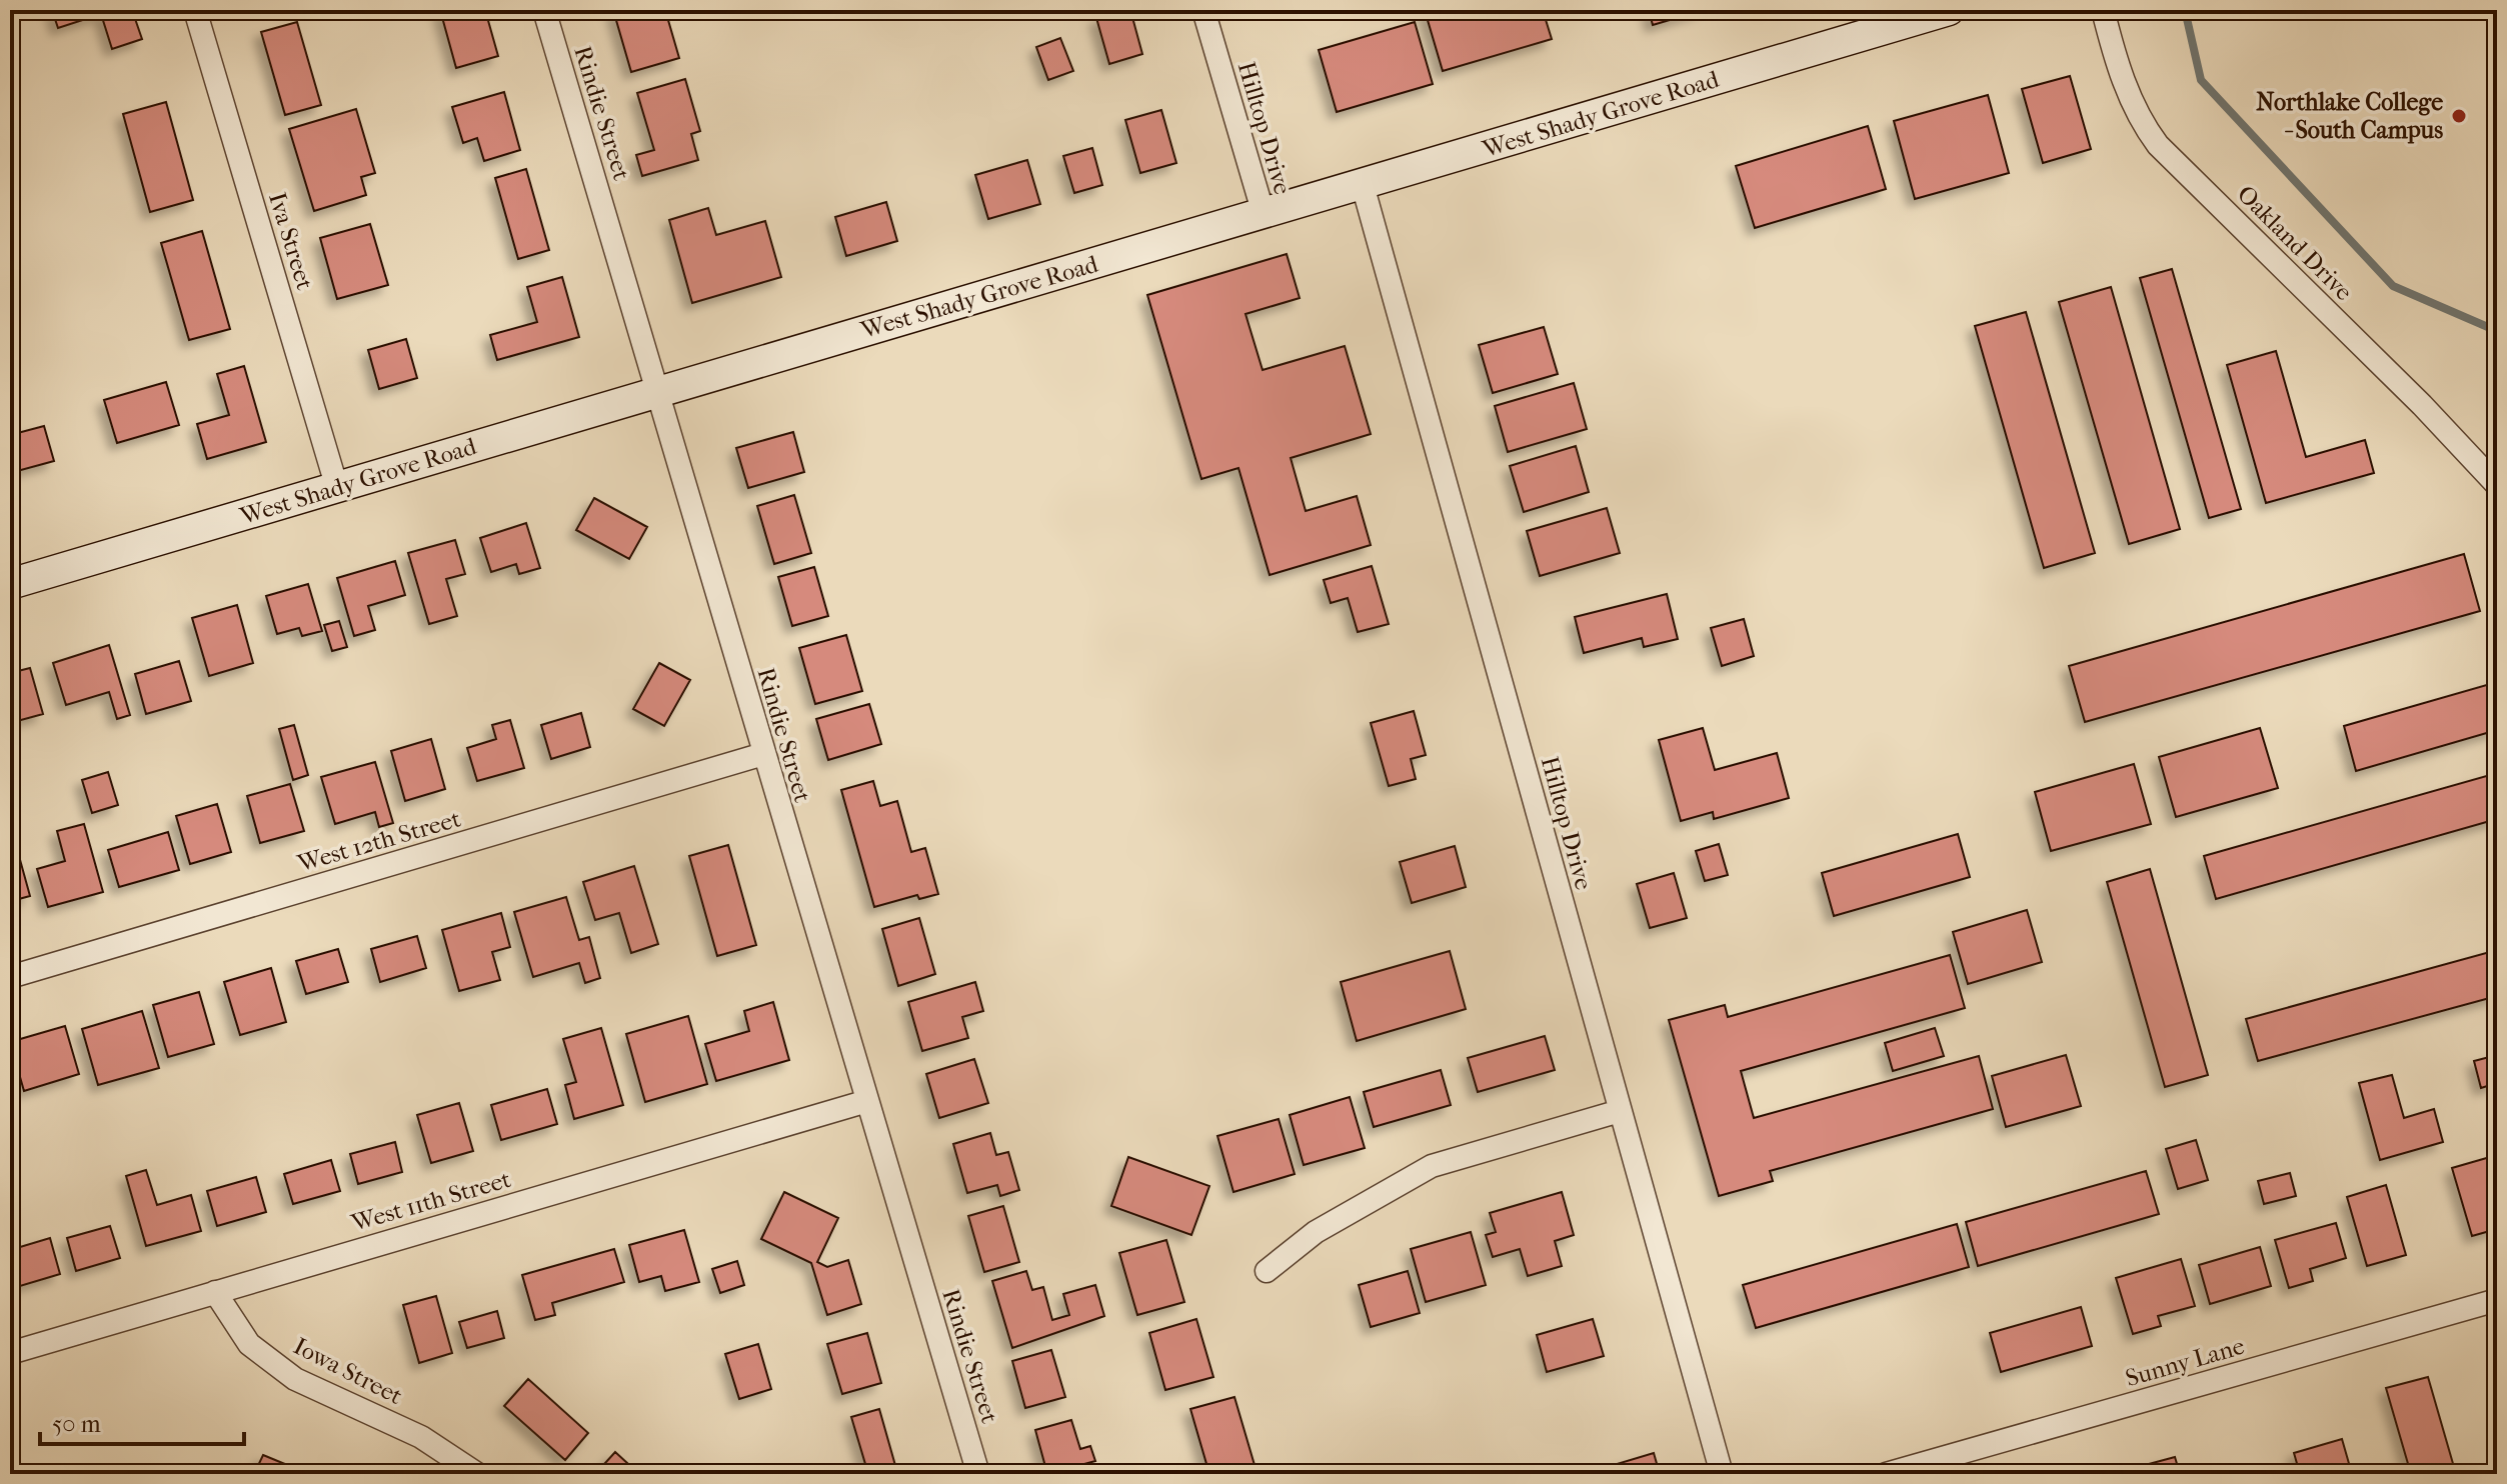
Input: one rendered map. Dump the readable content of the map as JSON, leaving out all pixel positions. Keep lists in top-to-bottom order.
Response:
{
  "streets": {
    "main road": ["West Shady Grove Road"],
    "street": [
      "Rindie Street",
      "Hilltop Drive",
      "Iva Street",
      "Oakland Drive",
      "West 12th Street",
      "West 11th Street",
      "Sunny Lane",
      "Iowa Street"
    ]
  },
  "crossings": [
    ["Rindie Street", "West Shady Grove Road"],
    ["Rindie Street", "West 12th Street"],
    ["Rindie Street", "West 11th Street"],
    ["West Shady Grove Road", "Hilltop Drive"],
    ["West Shady Grove Road", "Iva Street"],
    ["West 11th Street", "Iowa Street"]
  ],
  "places": ["Northlake College - South Campus"],
  "scale_bar": "50 m"
}
